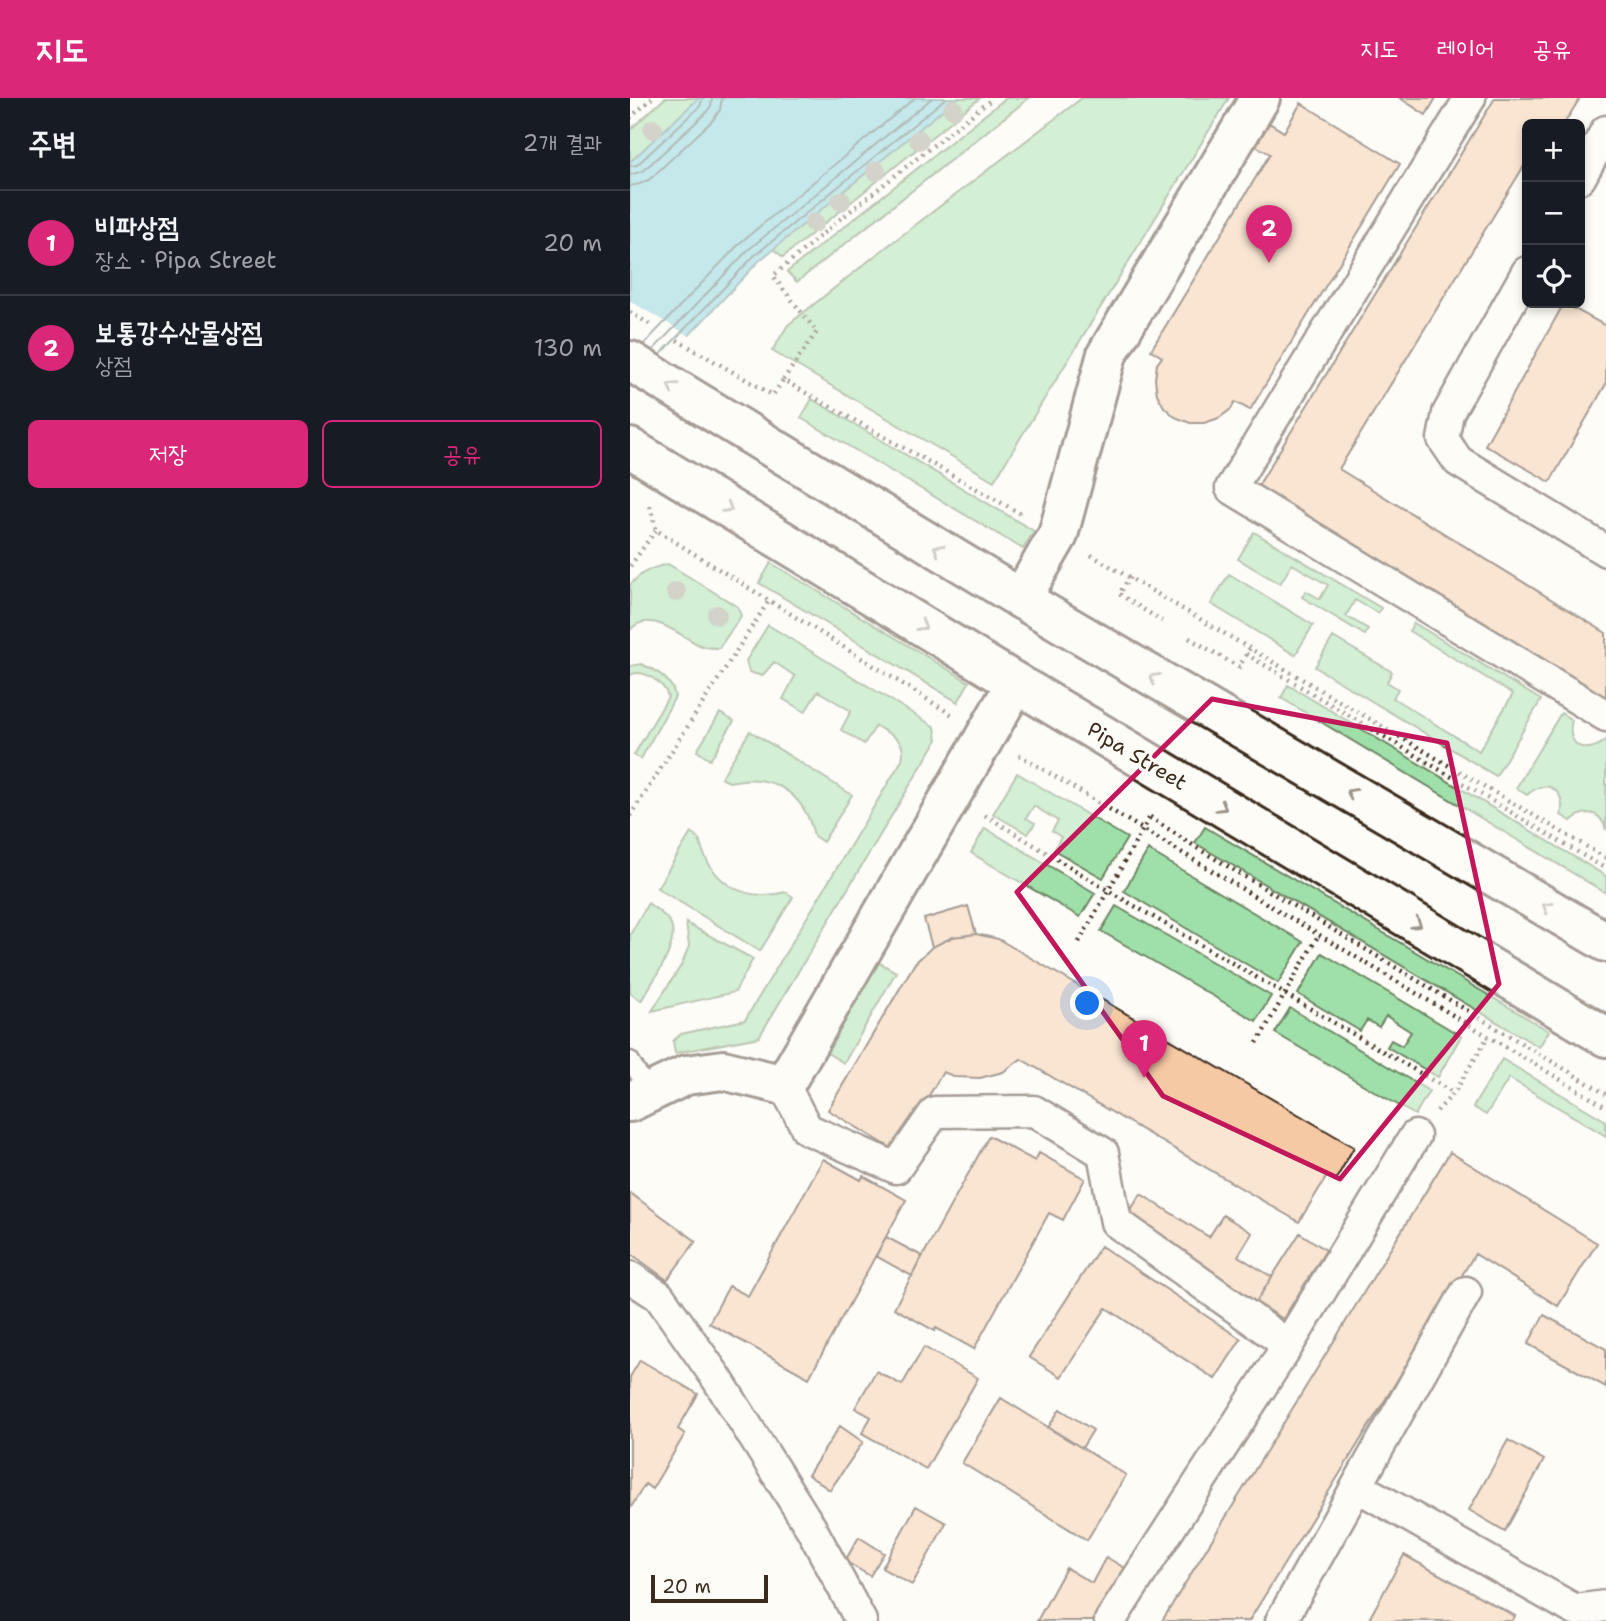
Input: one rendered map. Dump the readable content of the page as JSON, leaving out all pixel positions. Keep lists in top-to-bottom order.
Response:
{
  "streets": {
    "main road": ["Pipa Street"]
  },
  "scale_bar": "20 m",
  "page": {
    "header": "지도",
    "nav": ["지도", "레이어", "공유"],
    "heading": ["주변", "2개 결과"],
    "map_buttons": ["+", "−"],
    "list": [
      {
        "mark": "1",
        "name": "비파상점",
        "note": "장소 · Pipa Street",
        "value": "20 m"
      },
      {
        "mark": "2",
        "name": "보통강수산물상점",
        "note": "상점",
        "value": "130 m"
      }
    ],
    "pins": ["2", "1"],
    "buttons": ["저장", "공유"],
    "scale": "20 m"
  }
}
